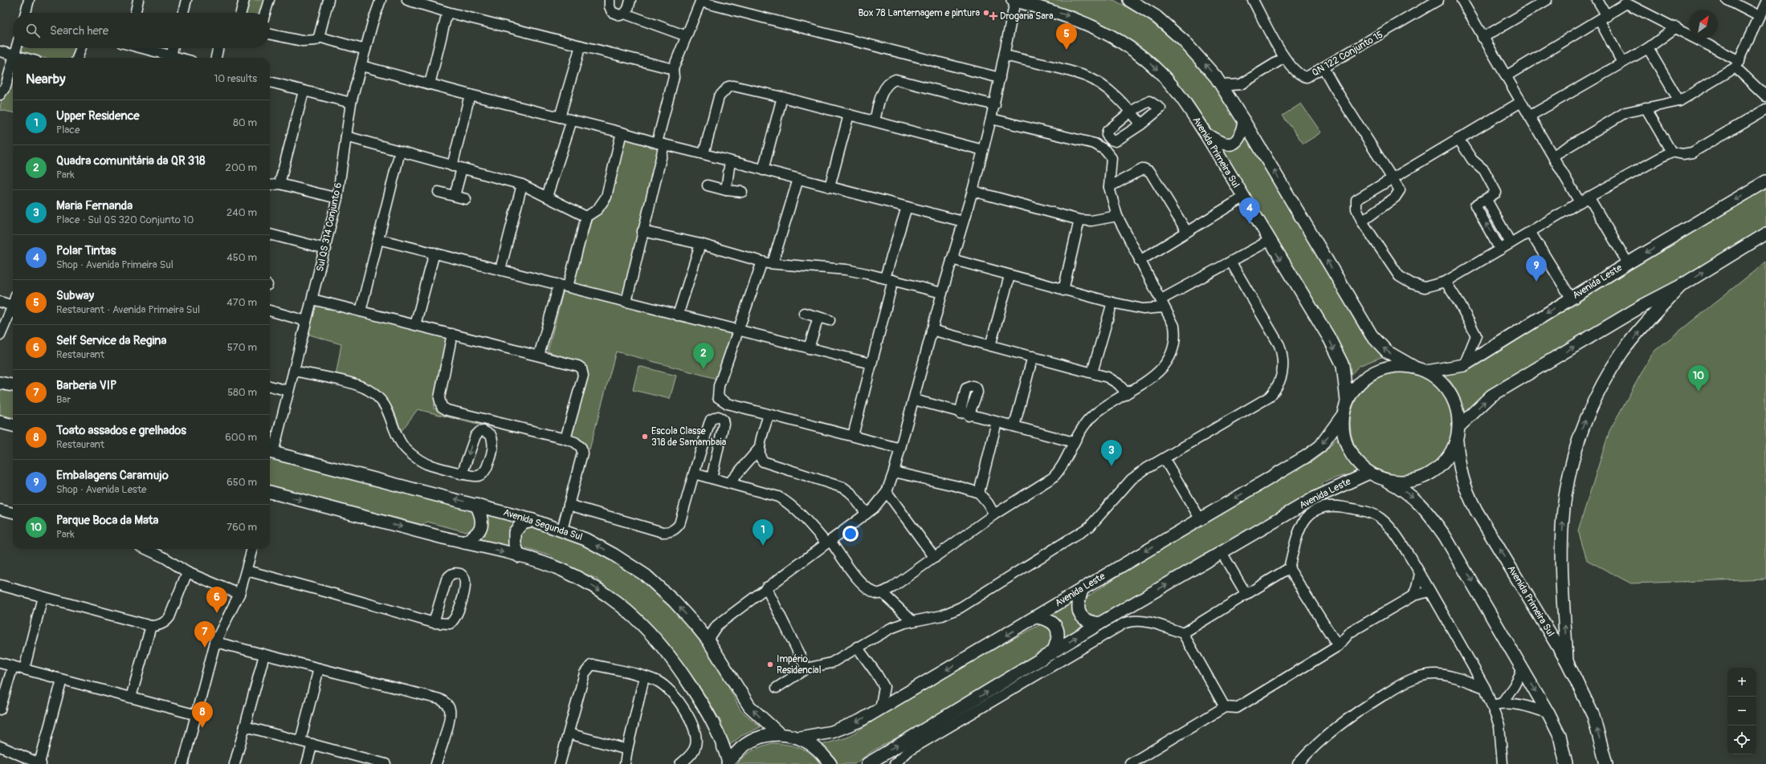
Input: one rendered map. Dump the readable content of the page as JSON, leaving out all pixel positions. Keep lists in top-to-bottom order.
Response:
{
  "streets": {
    "main road": ["Avenida Primeira Sul", "Avenida Leste", "Avenida Segunda Sul"],
    "street": ["QN 122 Conjunto 15", "Sul QS 314 Conjunto 6"]
  },
  "crossings": [
    ["Sul QS 314 Conjunto 6", "Avenida Segunda Sul"]
  ],
  "places": {
    "other": ["Box 78 Lanternagem e pintura", "Escola Classe 318 de Samambaia", "Império Residencial"],
    "health": ["Drogaria Sara"]
  },
  "north": "top right",
  "page": {
    "search": "Search here",
    "pins": [
      "5",
      "4",
      "9",
      "2",
      "10",
      "3",
      "1",
      "6",
      "7",
      "8"
    ],
    "heading": ["Nearby", "10 results"],
    "list": [
      {
        "mark": "1",
        "name": "Upper Residence",
        "note": "Place",
        "value": "80 m"
      },
      {
        "mark": "2",
        "name": "Quadra comunitária da QR 318",
        "note": "Park",
        "value": "200 m"
      },
      {
        "mark": "3",
        "name": "Maria Fernanda",
        "note": "Place · Sul QS 320 Conjunto 10",
        "value": "240 m"
      },
      {
        "mark": "4",
        "name": "Polar Tintas",
        "note": "Shop · Avenida Primeira Sul",
        "value": "450 m"
      },
      {
        "mark": "5",
        "name": "Subway",
        "note": "Restaurant · Avenida Primeira Sul",
        "value": "470 m"
      },
      {
        "mark": "6",
        "name": "Self Service da Regina",
        "note": "Restaurant",
        "value": "570 m"
      },
      {
        "mark": "7",
        "name": "Barberia VIP",
        "note": "Bar",
        "value": "580 m"
      },
      {
        "mark": "8",
        "name": "Toato assados e grelhados",
        "note": "Restaurant",
        "value": "600 m"
      },
      {
        "mark": "9",
        "name": "Embalagens Caramujo",
        "note": "Shop · Avenida Leste",
        "value": "650 m"
      },
      {
        "mark": "10",
        "name": "Parque Boca da Mata",
        "note": "Park",
        "value": "760 m"
      }
    ],
    "map_buttons": ["+", "−"]
  }
}
